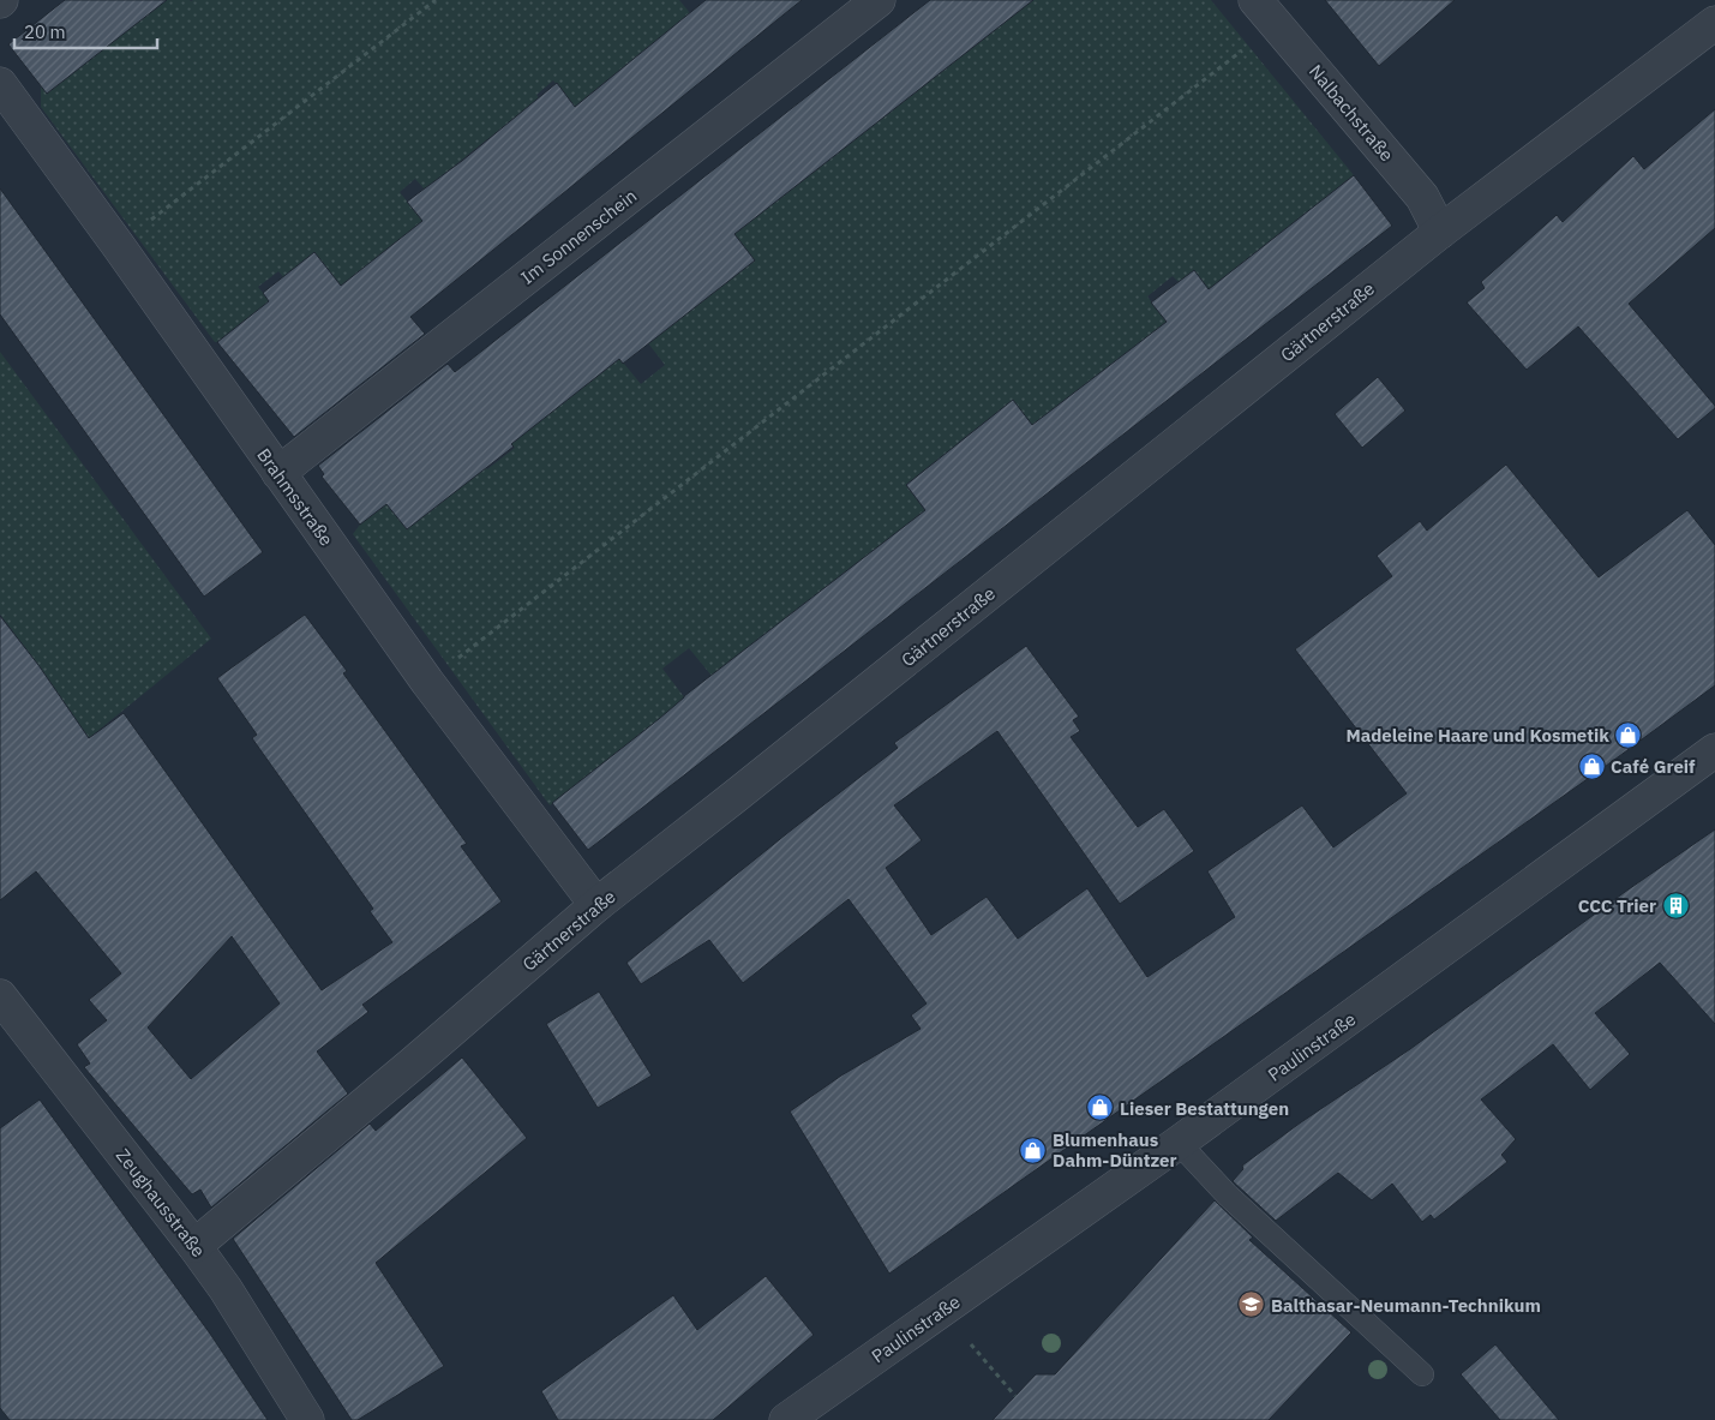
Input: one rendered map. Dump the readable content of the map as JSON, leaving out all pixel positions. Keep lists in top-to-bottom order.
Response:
{
  "streets": {
    "street": [
      "Nalbachstraße",
      "Im Sonnenschein",
      "Gärtnerstraße",
      "Brahmsstraße",
      "Paulinstraße",
      "Zeughausstraße"
    ]
  },
  "crossings": [
    ["Nalbachstraße", "Gärtnerstraße"],
    ["Im Sonnenschein", "Brahmsstraße"],
    ["Gärtnerstraße", "Brahmsstraße"],
    ["Gärtnerstraße", "Zeughausstraße"]
  ],
  "places": {
    "shop": [
      "Madeleine Haare und Kosmetik",
      "Café Greif",
      "Lieser Bestattungen",
      "Blumenhaus Dahm-Düntzer"
    ],
    "building": ["CCC Trier"],
    "school or university": ["Balthasar-Neumann-Technikum"]
  },
  "scale_bar": "20 m"
}
